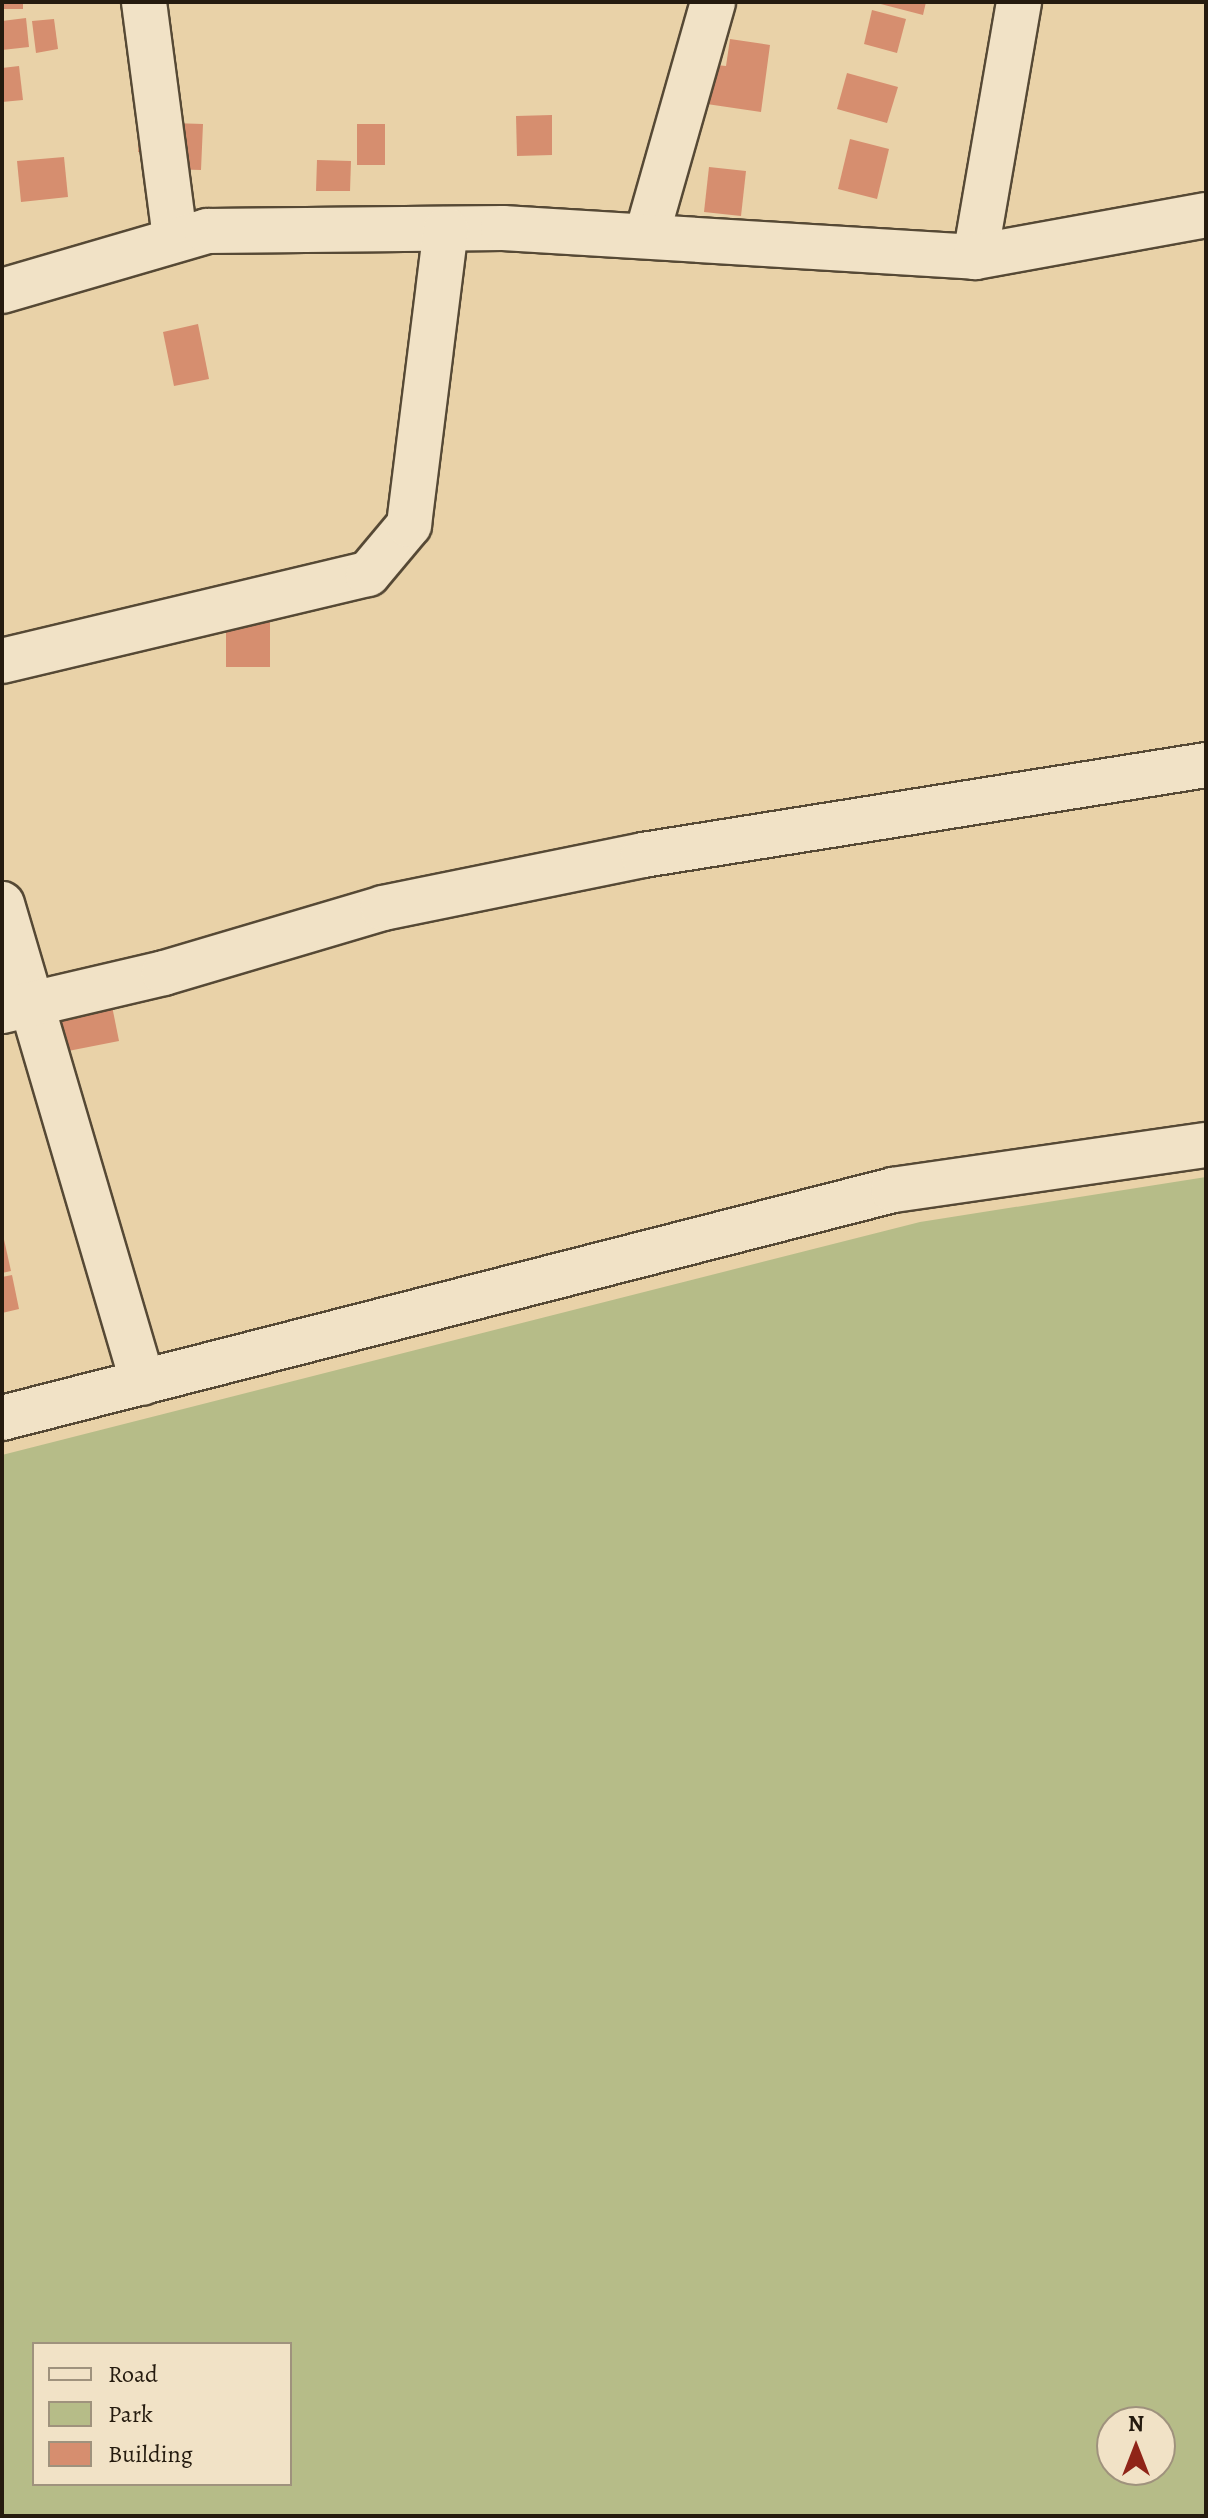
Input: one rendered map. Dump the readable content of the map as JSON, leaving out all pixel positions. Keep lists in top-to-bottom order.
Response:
{
  "legend": ["Road", "Park", "Building"],
  "north": "top"
}
